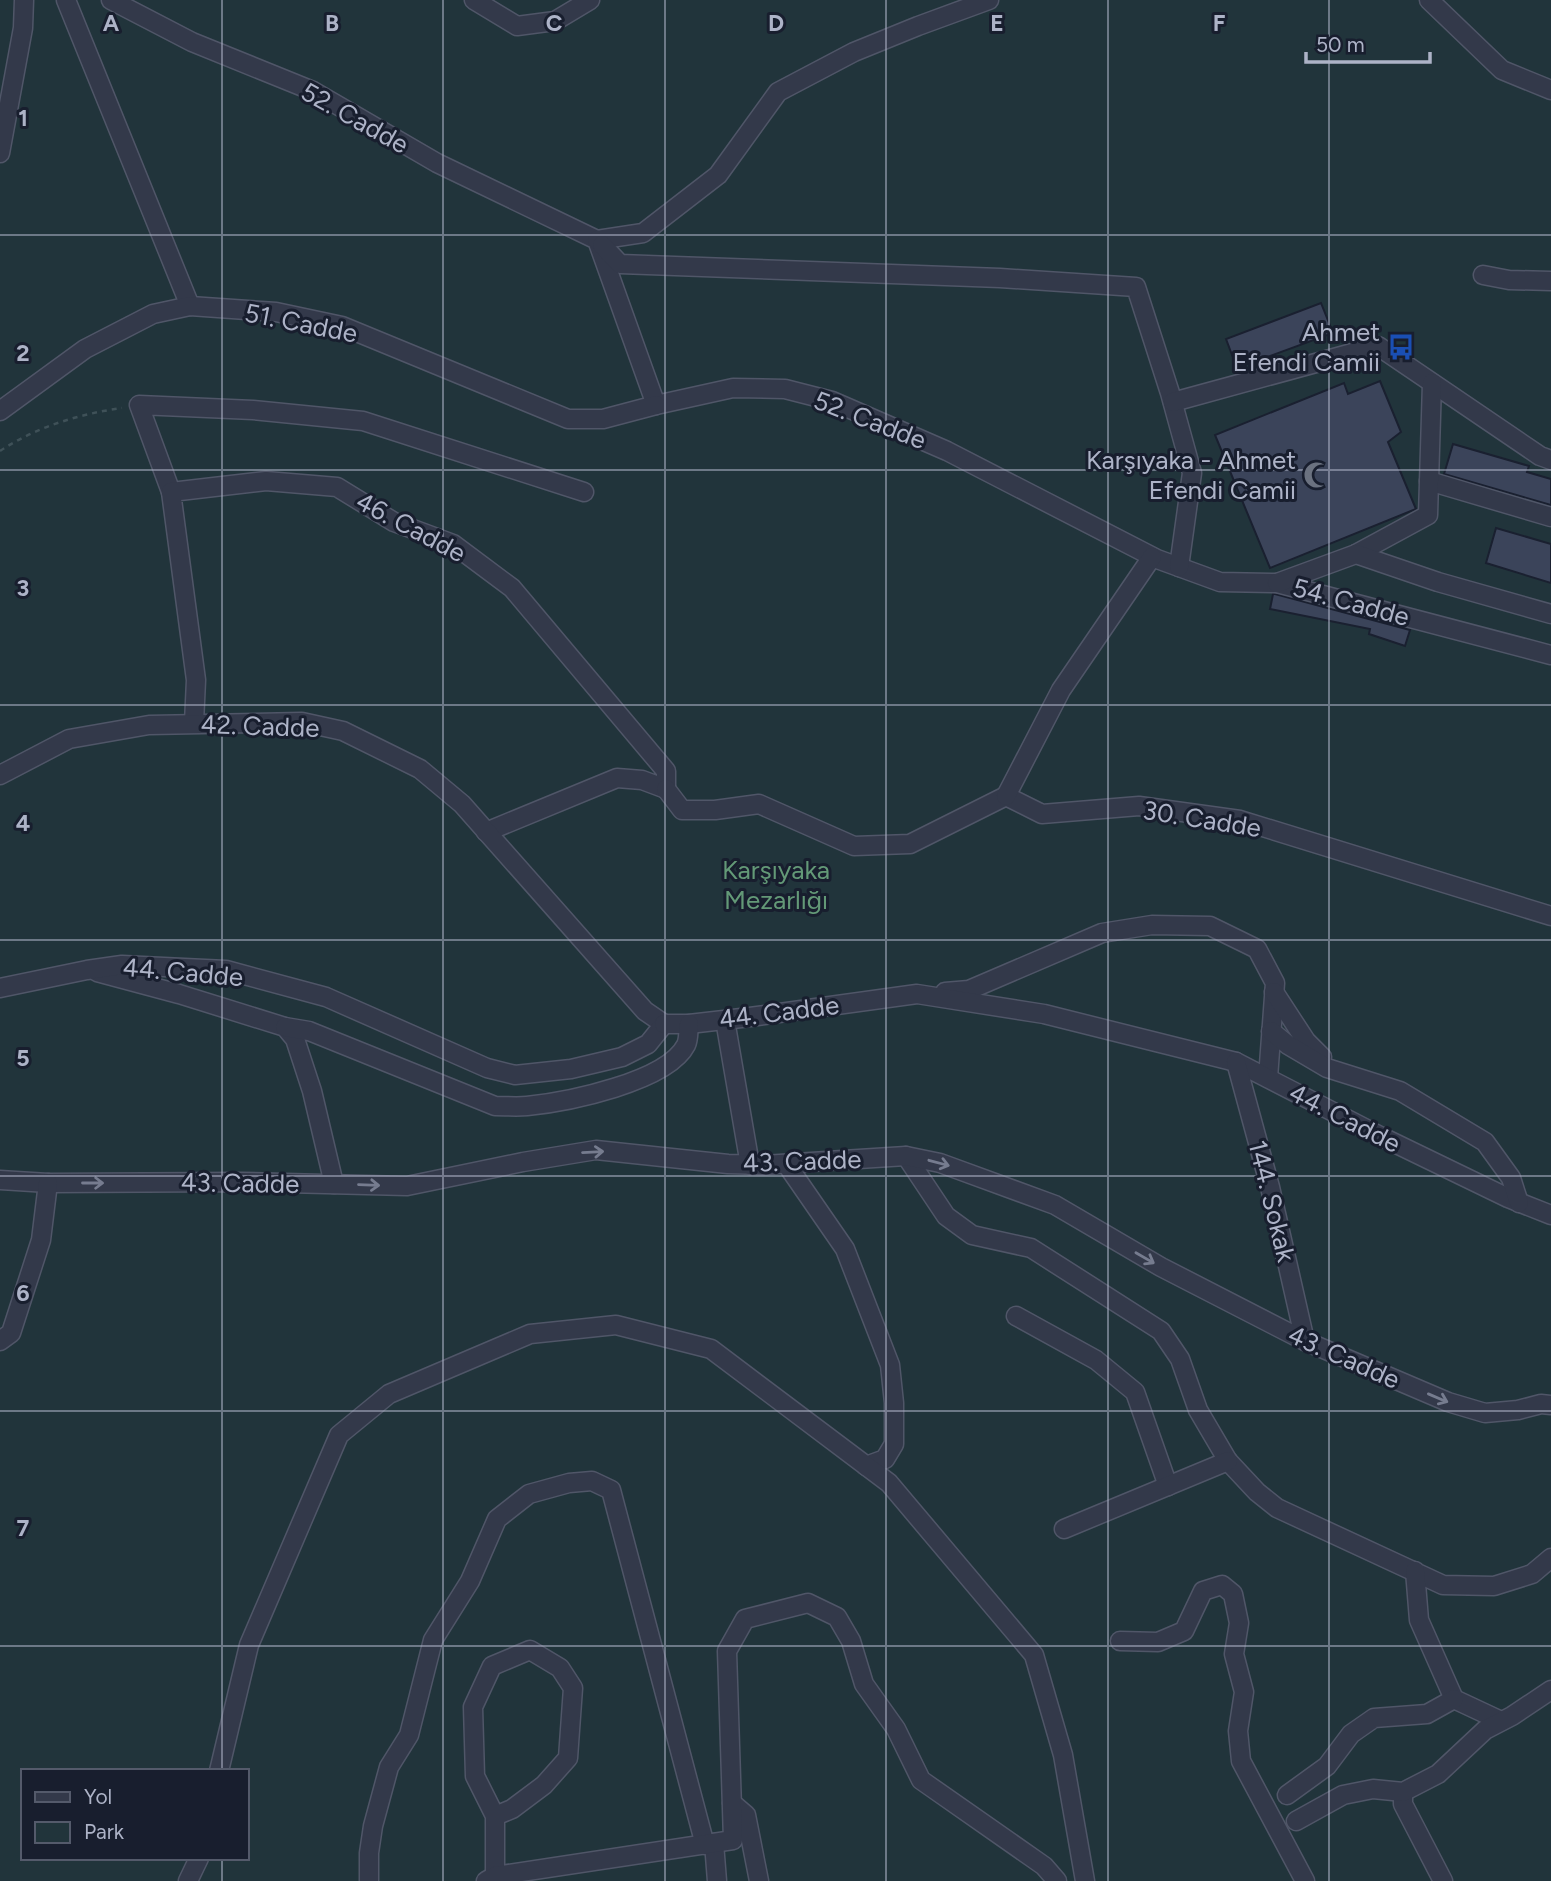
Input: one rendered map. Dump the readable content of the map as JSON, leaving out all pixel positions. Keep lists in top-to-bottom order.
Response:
{
  "streets": {
    "lane": [
      "52. Cadde",
      "51. Cadde",
      "46. Cadde",
      "54. Cadde",
      "42. Cadde",
      "30. Cadde",
      "44. Cadde",
      "43. Cadde",
      "144. Sokak"
    ]
  },
  "crossings": [
    ["52. Cadde", "51. Cadde"],
    ["52. Cadde", "54. Cadde"],
    ["42. Cadde", "44. Cadde"],
    ["44. Cadde", "144. Sokak"],
    ["43. Cadde", "144. Sokak"]
  ],
  "one_way": ["43. Cadde"],
  "parks": ["Karşıyaka Mezarlığı"],
  "places": {
    "bus stop": ["Ahmet Efendi Camii"],
    "mosque": ["Karşıyaka - Ahmet Efendi Camii"]
  },
  "legend": ["Yol", "Park"],
  "scale_bar": "50 m",
  "grid": {
    "columns": [
      "A",
      "B",
      "C",
      "D",
      "E",
      "F"
    ],
    "rows": [
      "1",
      "2",
      "3",
      "4",
      "5",
      "6",
      "7"
    ]
  }
}
